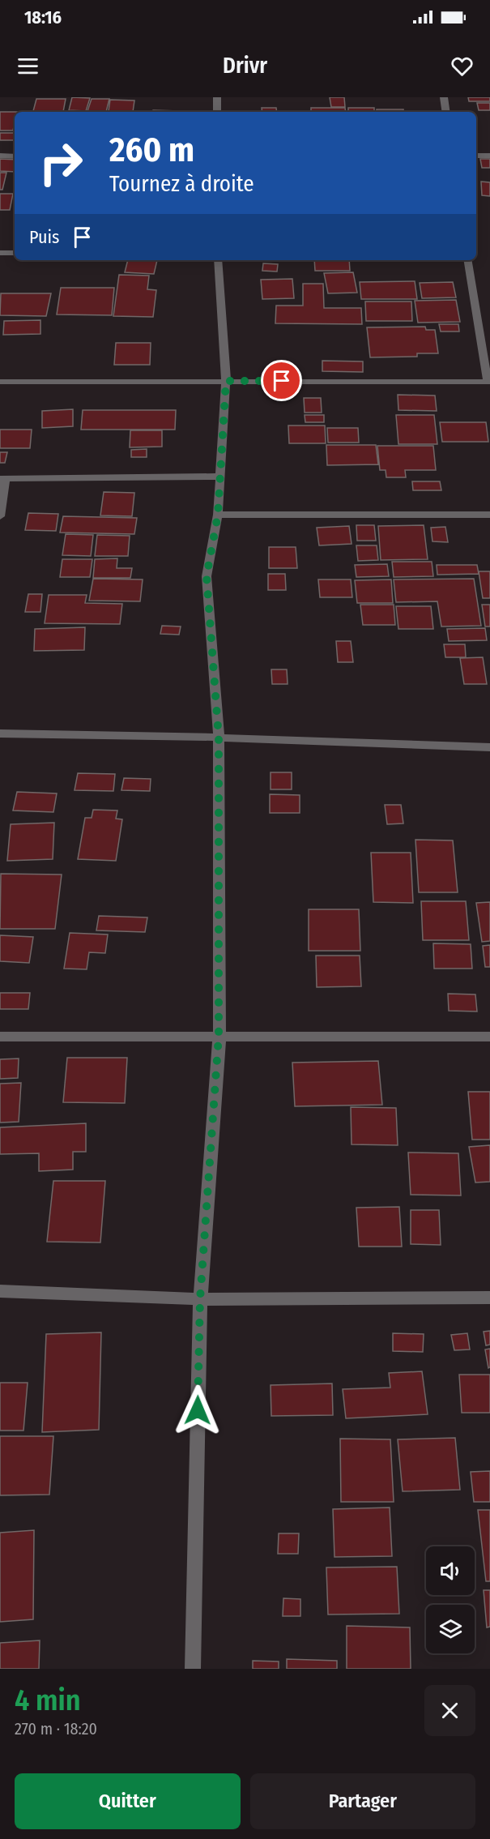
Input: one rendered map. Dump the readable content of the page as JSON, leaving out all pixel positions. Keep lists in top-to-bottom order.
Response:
{
  "page": {
    "status": "18:16",
    "header": "Drivr",
    "turn": ["260 m", "Tournez à droite"],
    "then": "Puis",
    "heading": ["4 min", "270 m · 18:20"],
    "buttons": ["Quitter", "Partager"]
  }
}
